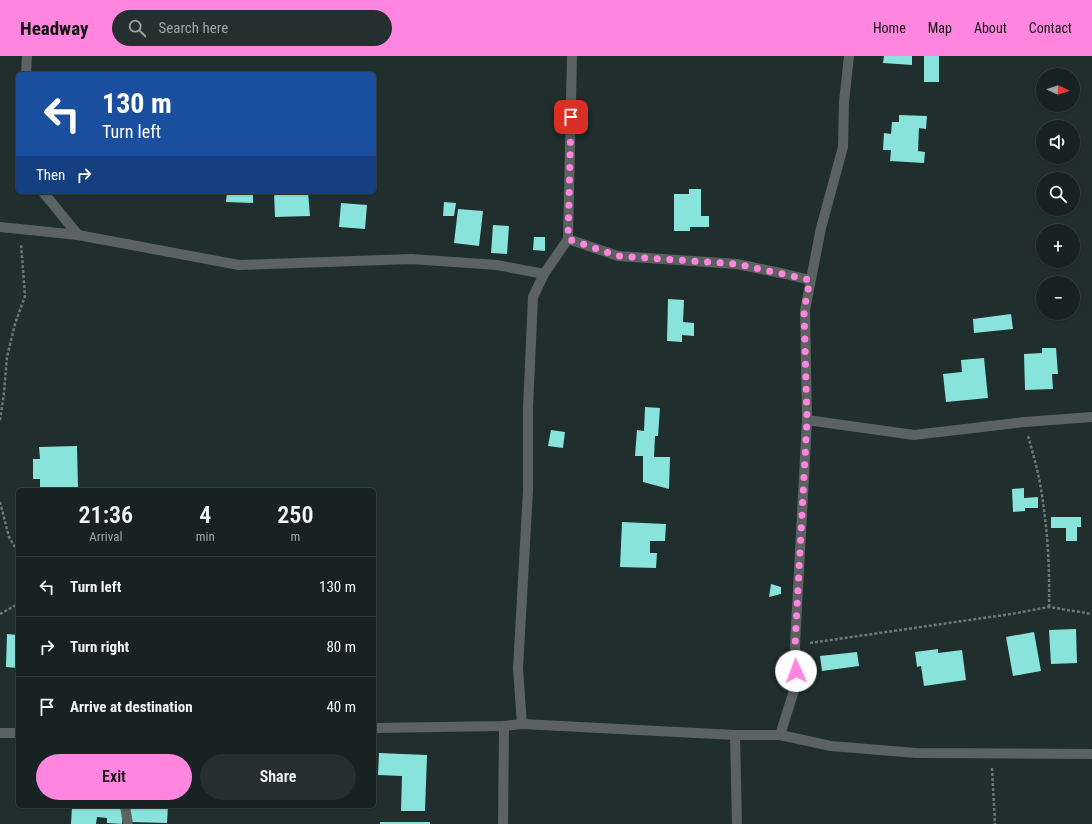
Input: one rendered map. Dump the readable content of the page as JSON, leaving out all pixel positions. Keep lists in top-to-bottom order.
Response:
{
  "north": "right",
  "page": {
    "header": "Headway",
    "search": "Search here",
    "nav": [
      "Home",
      "Map",
      "About",
      "Contact"
    ],
    "map_buttons": ["+", "−"],
    "turn": ["130 m", "Turn left"],
    "then": "Then",
    "eta": [
      "21:36",
      "Arrival",
      "4",
      "min",
      "250",
      "m"
    ],
    "list": [
      {
        "name": "Turn left",
        "value": "130 m"
      },
      {
        "name": "Turn right",
        "value": "80 m"
      },
      {
        "name": "Arrive at destination",
        "value": "40 m"
      }
    ],
    "buttons": ["Exit", "Share"]
  }
}
